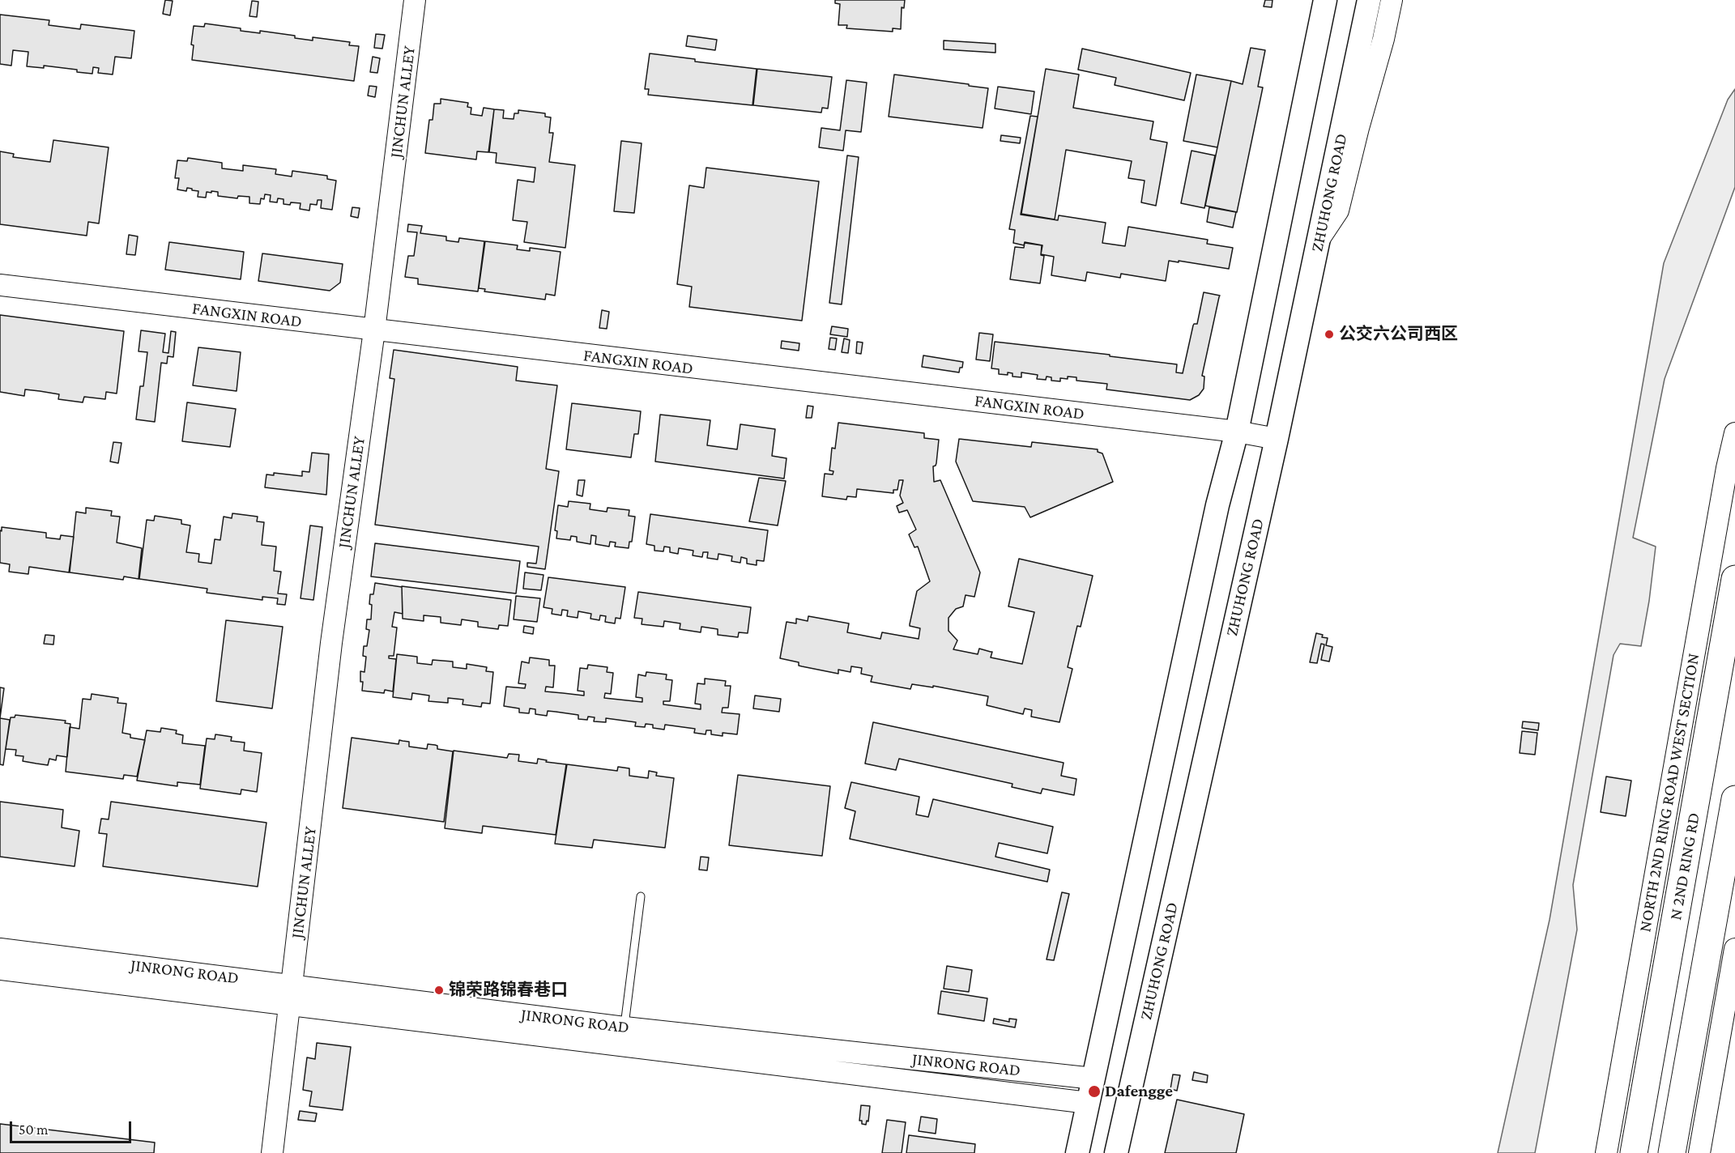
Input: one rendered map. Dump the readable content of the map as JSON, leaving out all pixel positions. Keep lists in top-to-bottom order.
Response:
{
  "streets": {
    "highway": ["N 2ND RING RD"],
    "main road": ["ZHUHONG ROAD"],
    "street": [
      "JINCHUN ALLEY",
      "FANGXIN ROAD",
      "NORTH 2ND RING ROAD WEST SECTION",
      "JINRONG ROAD"
    ]
  },
  "crossings": [
    ["JINCHUN ALLEY", "FANGXIN ROAD"],
    ["JINCHUN ALLEY", "JINRONG ROAD"],
    ["ZHUHONG ROAD", "FANGXIN ROAD"]
  ],
  "places": ["公交六公司西区", "锦荣路锦春巷口", "Dafengge"],
  "scale_bar": "50 m"
}
